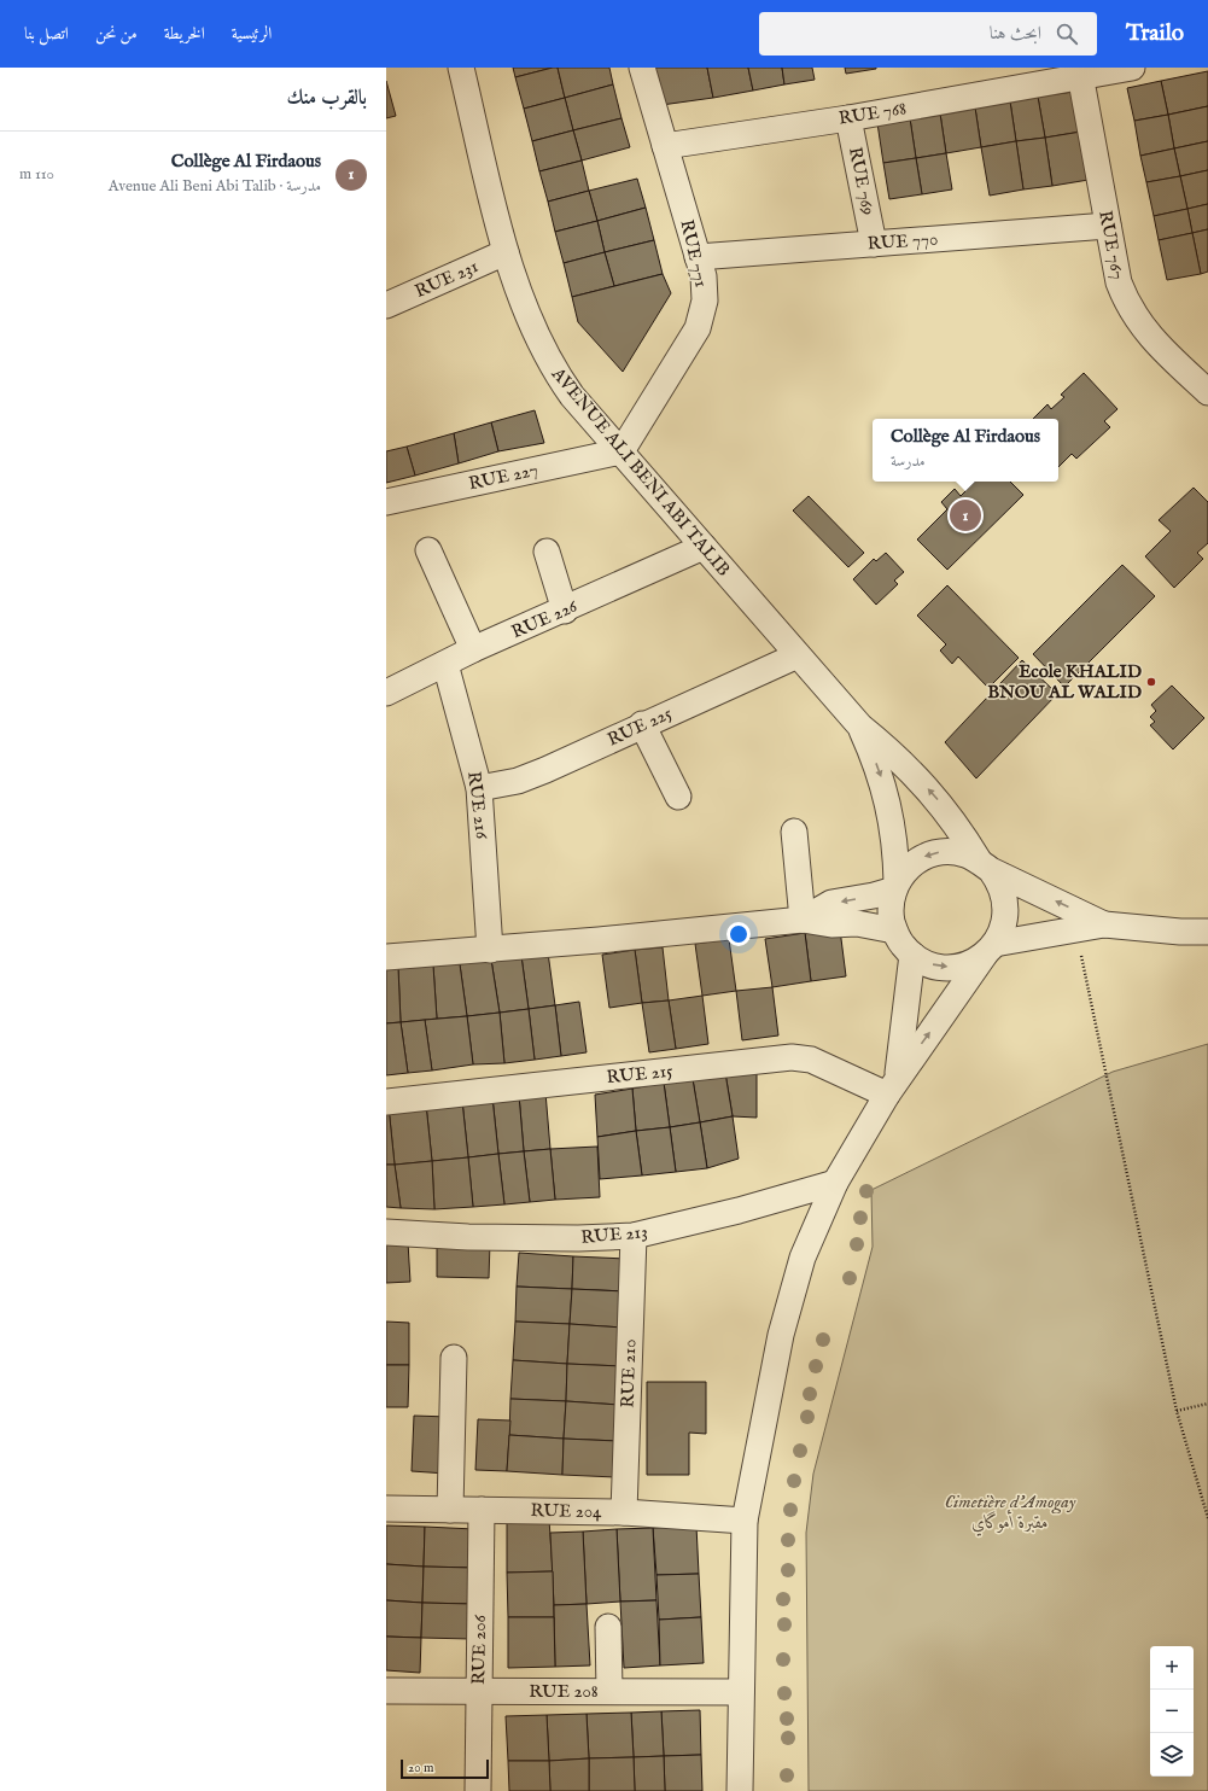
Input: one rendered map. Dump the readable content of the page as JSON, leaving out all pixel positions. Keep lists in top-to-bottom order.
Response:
{
  "streets": {
    "street": [
      "RUE 768",
      "RUE 769",
      "RUE 770",
      "RUE 767",
      "RUE 771",
      "RUE 231",
      "AVENUE ALI BENI ABI TALIB",
      "RUE 227",
      "RUE 226",
      "RUE 225",
      "RUE 216",
      "RUE 215",
      "RUE 213",
      "RUE 210",
      "RUE 204",
      "RUE 206",
      "RUE 208"
    ]
  },
  "crossings": [
    ["RUE 768", "RUE 769"],
    ["RUE 768", "RUE 767"],
    ["RUE 768", "RUE 771"],
    ["RUE 769", "RUE 770"],
    ["RUE 770", "RUE 767"],
    ["RUE 770", "RUE 771"],
    ["RUE 771", "AVENUE ALI BENI ABI TALIB"],
    ["RUE 771", "RUE 227"],
    ["RUE 231", "AVENUE ALI BENI ABI TALIB"],
    ["AVENUE ALI BENI ABI TALIB", "RUE 227"],
    ["AVENUE ALI BENI ABI TALIB", "RUE 226"],
    ["AVENUE ALI BENI ABI TALIB", "RUE 225"],
    ["RUE 226", "RUE 216"],
    ["RUE 225", "RUE 216"],
    ["RUE 213", "RUE 210"],
    ["RUE 210", "RUE 204"],
    ["RUE 204", "RUE 206"],
    ["RUE 206", "RUE 208"]
  ],
  "parks": ["Cimetière d'Amogay مقبرة أموگاي"],
  "places": ["Ecole KHALID BNOU AL WALID"],
  "scale_bar": "20 m",
  "page": {
    "header": "Trailo",
    "search": "ابحث هنا",
    "nav": [
      "الرئيسية",
      "الخريطة",
      "من نحن",
      "اتصل بنا"
    ],
    "heading": "بالقرب منك",
    "list": [
      {
        "mark": "1",
        "name": "Collège Al Firdaous",
        "note": "مدرسة · Avenue Ali Beni Abi Talib",
        "value": "110 m"
      }
    ],
    "popup": ["Collège Al Firdaous", "مدرسة"],
    "pins": "1",
    "map_buttons": ["+", "−"],
    "scale": "20 m"
  }
}
